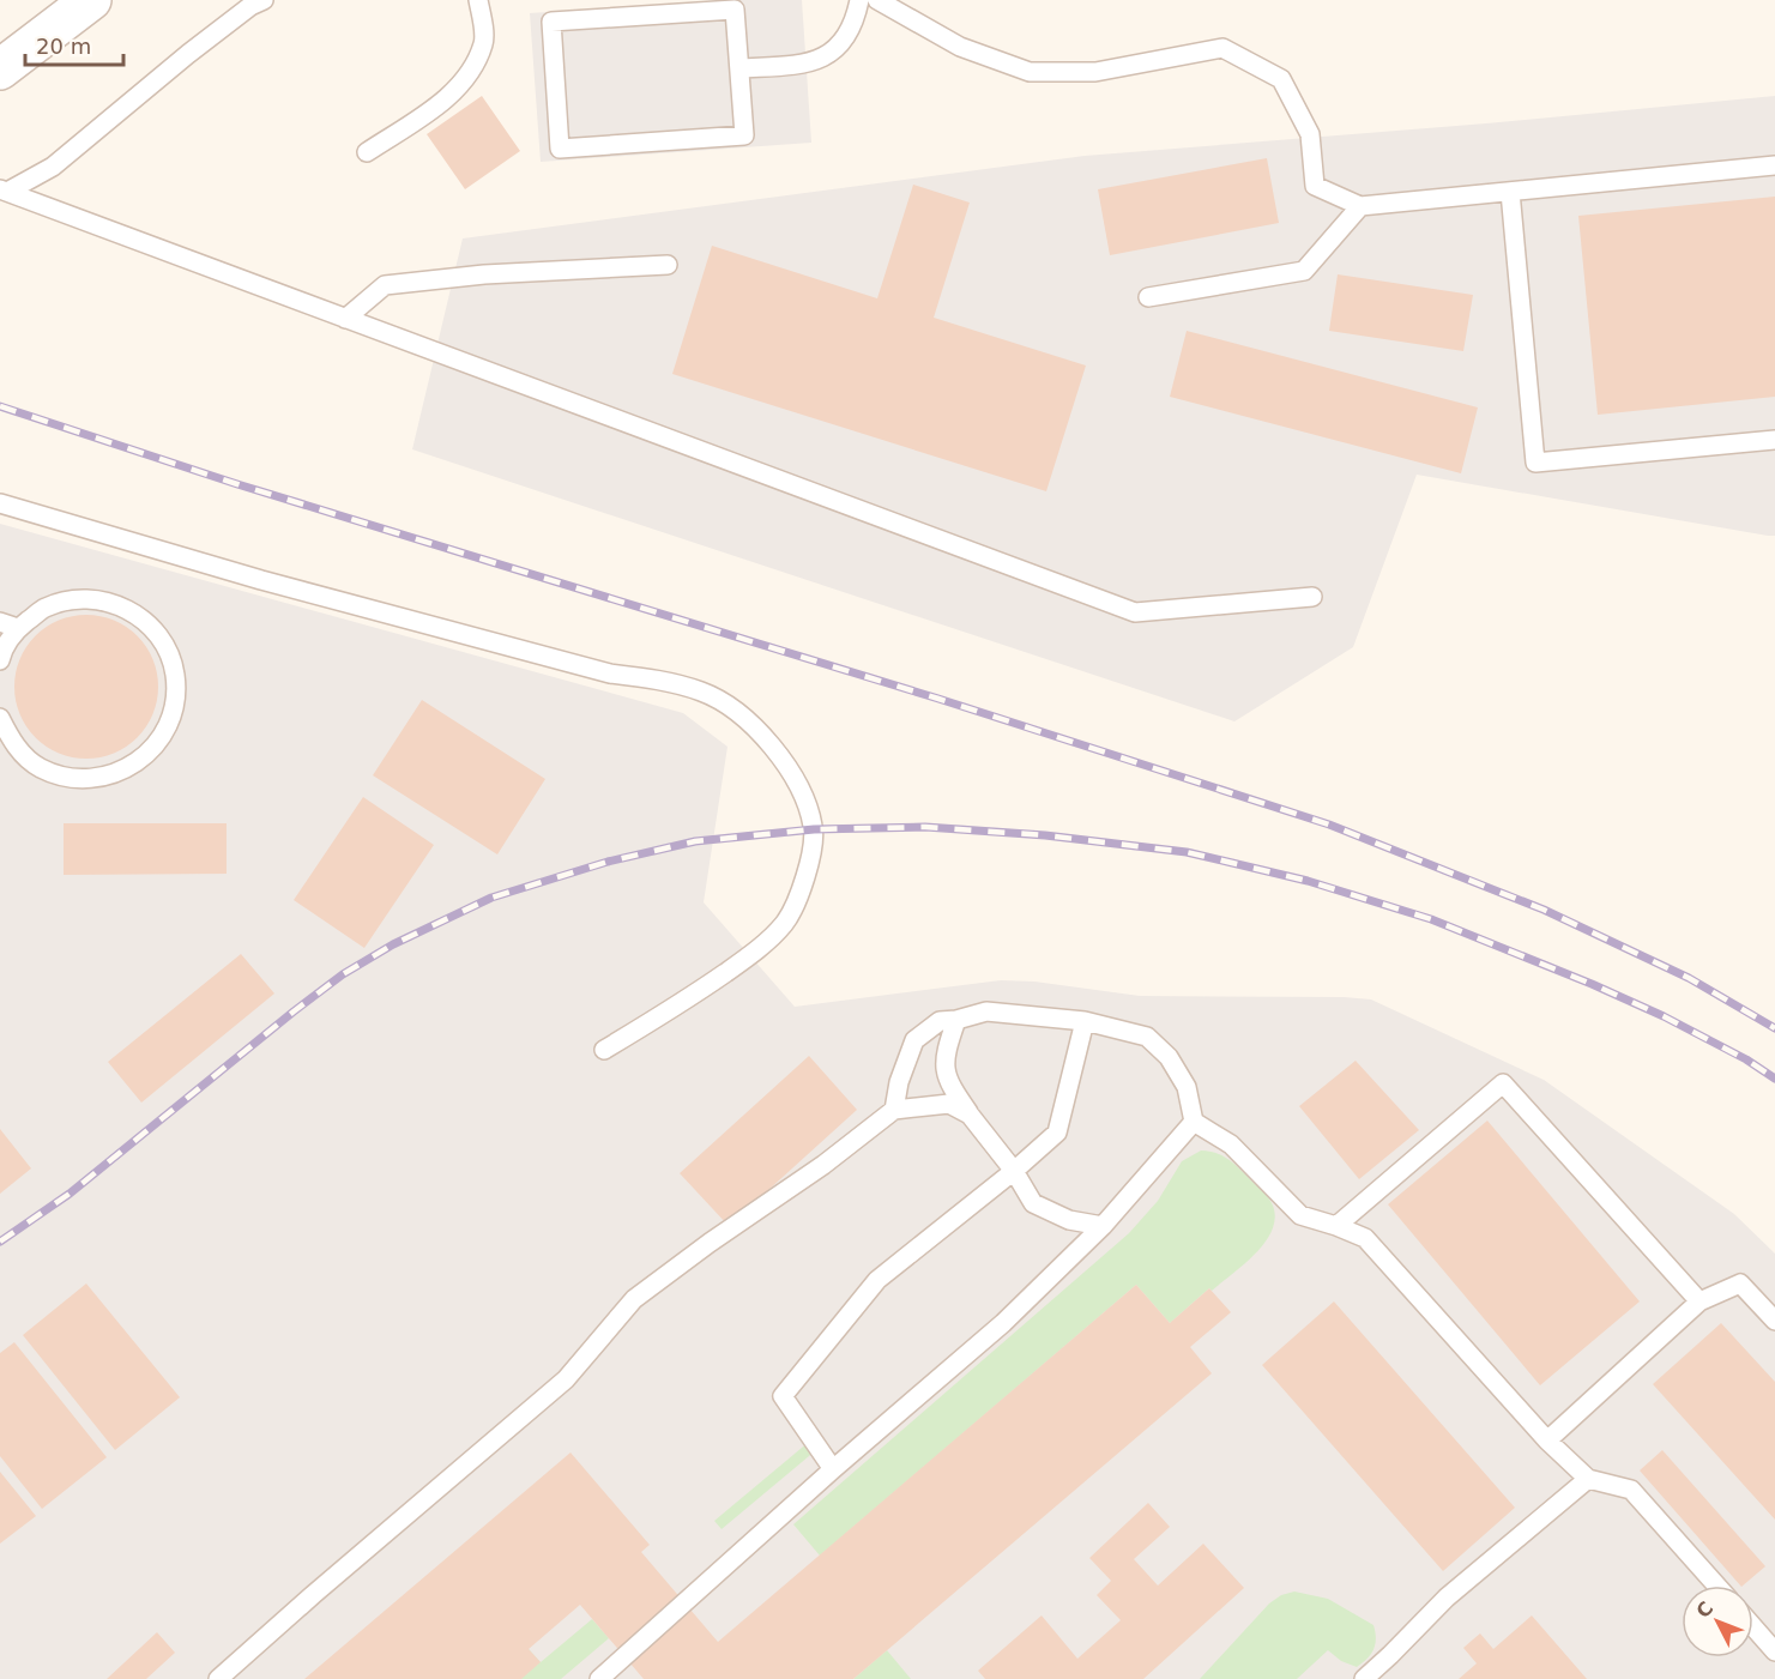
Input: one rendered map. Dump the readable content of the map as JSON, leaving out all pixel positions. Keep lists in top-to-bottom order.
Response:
{
  "scale_bar": "20 m",
  "north": "top left"
}
